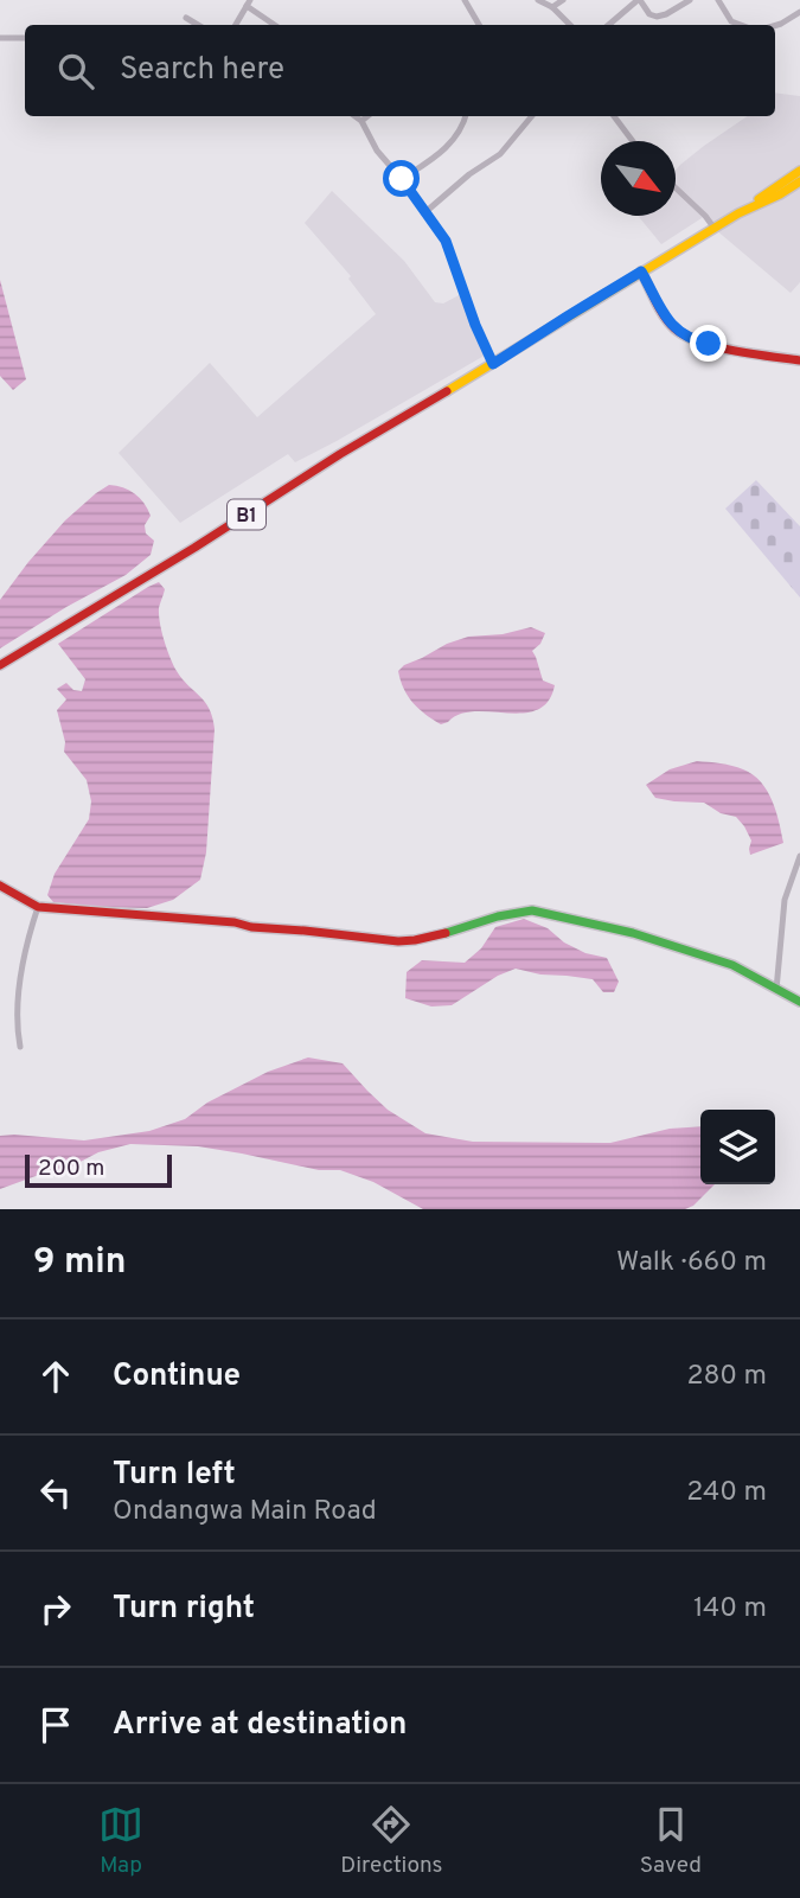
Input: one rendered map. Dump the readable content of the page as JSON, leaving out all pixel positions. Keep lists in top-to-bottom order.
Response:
{
  "streets": {
    "street": ["B1"]
  },
  "scale_bar": "200 m",
  "north": "bottom right",
  "page": {
    "search": "Search here",
    "scale": "200 m",
    "heading": ["9 min", "Walk · 660 m"],
    "list": [
      ["Continue", "280 m"],
      ["Turn left", "Ondangwa Main Road", "240 m"],
      ["Turn right", "140 m"],
      "Arrive at destination"
    ],
    "nav": ["Map", "Directions", "Saved"]
  }
}
